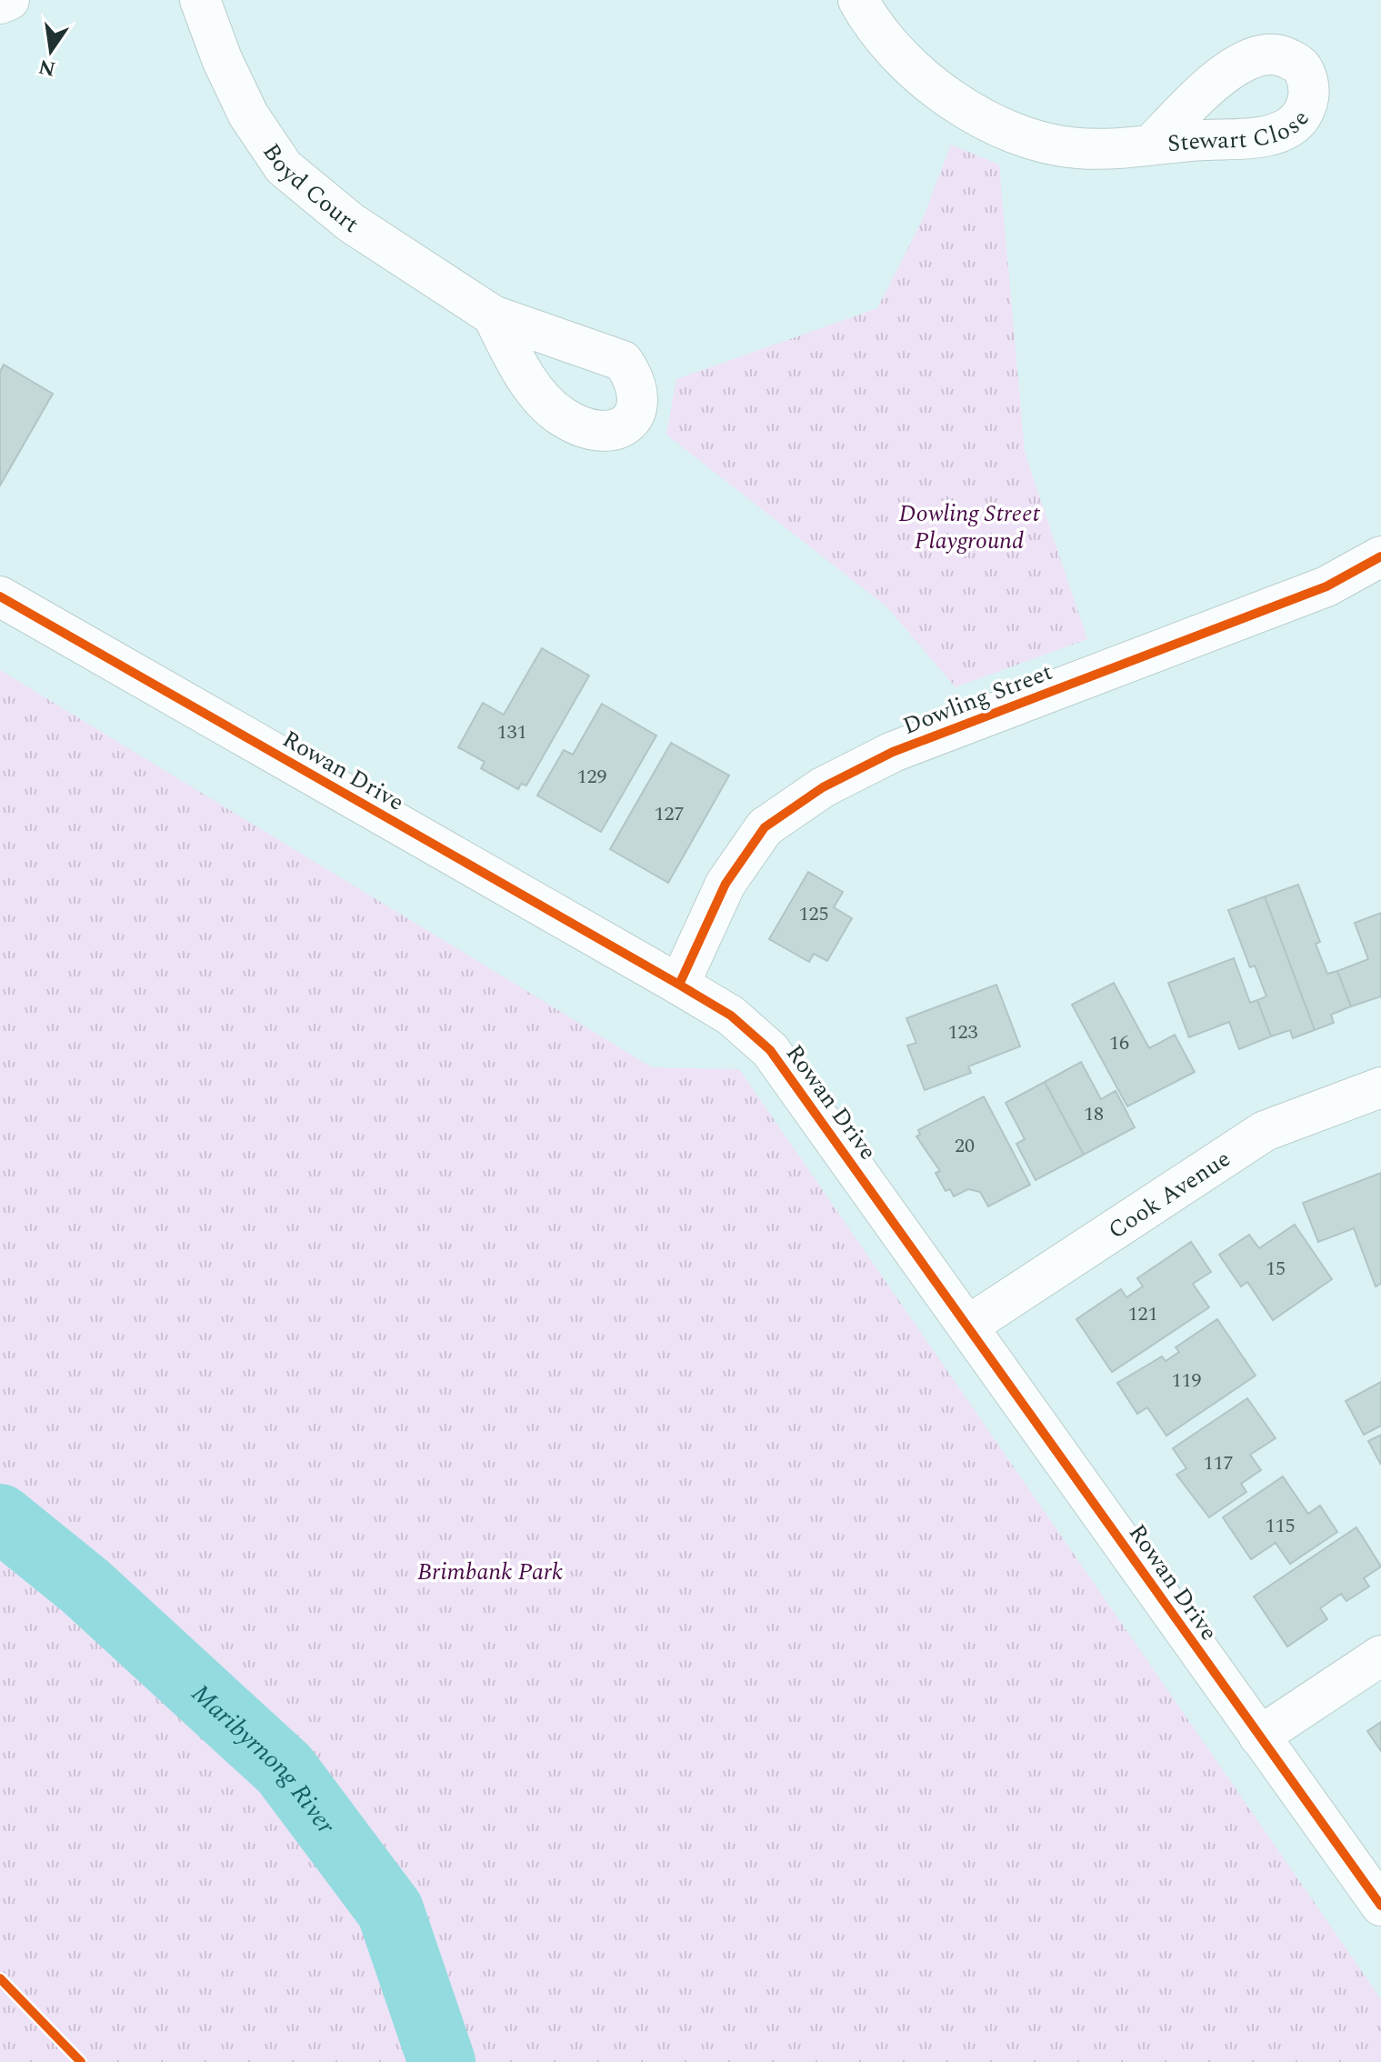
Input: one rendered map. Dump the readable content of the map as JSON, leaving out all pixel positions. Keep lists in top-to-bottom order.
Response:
{
  "streets": {
    "street": [
      "Stewart Close",
      "Boyd Court",
      "Dowling Street",
      "Rowan Drive",
      "Cook Avenue"
    ]
  },
  "crossings": [
    ["Dowling Street", "Rowan Drive"],
    ["Rowan Drive", "Cook Avenue"]
  ],
  "water": ["Maribyrnong River"],
  "parks": ["Dowling Street Playground", "Brimbank Park"],
  "house_numbers": [
    "131",
    "129",
    "127",
    "125",
    "123",
    "16",
    "18",
    "20",
    "15",
    "121",
    "119",
    "117",
    "115"
  ],
  "north": "bottom"
}
